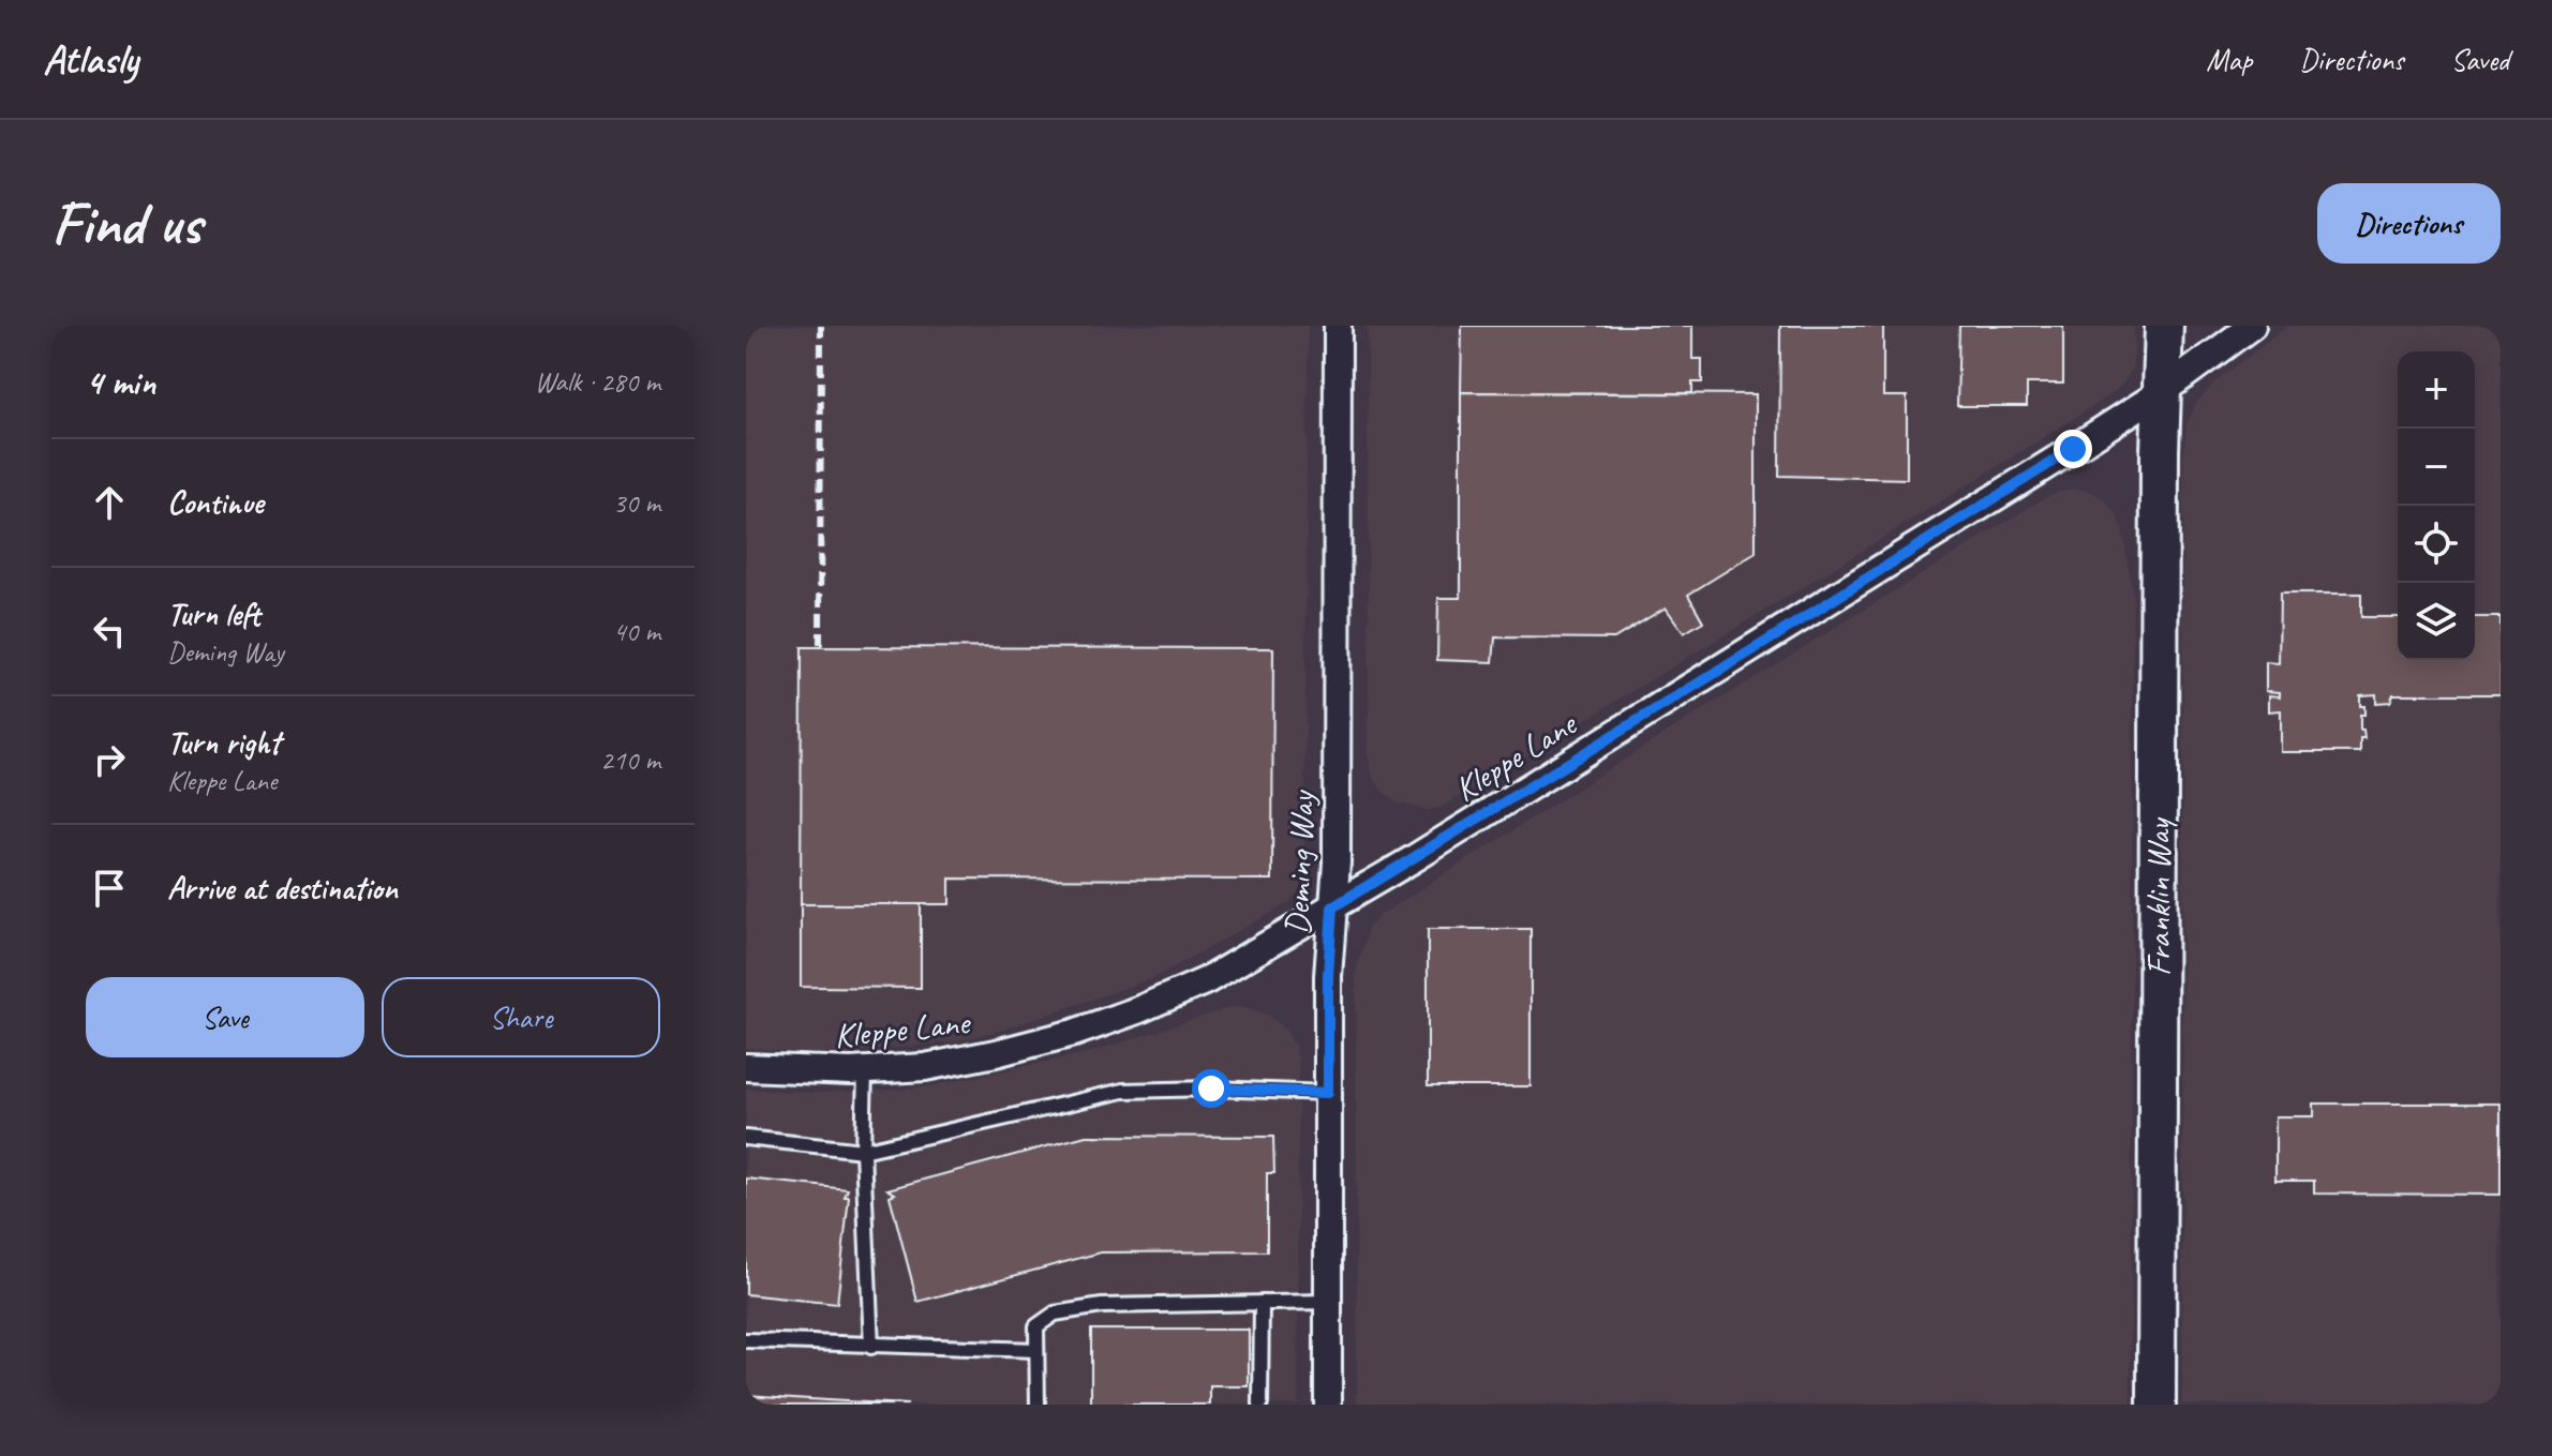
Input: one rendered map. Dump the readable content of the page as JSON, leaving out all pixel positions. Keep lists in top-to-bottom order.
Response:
{
  "streets": {
    "street": ["Kleppe Lane", "Deming Way", "Franklin Way"]
  },
  "crossings": [
    ["Kleppe Lane", "Deming Way"],
    ["Kleppe Lane", "Franklin Way"]
  ],
  "page": {
    "header": "Atlasly",
    "nav": ["Map", "Directions", "Saved"],
    "buttons": [
      "Directions",
      ["Save", "Share"]
    ],
    "title": "Find us",
    "heading": ["4 min", "Walk · 280 m"],
    "map_buttons": ["+", "−"],
    "list": [
      ["Continue", "30 m"],
      ["Turn left", "Deming Way", "40 m"],
      ["Turn right", "Kleppe Lane", "210 m"],
      "Arrive at destination"
    ]
  }
}
